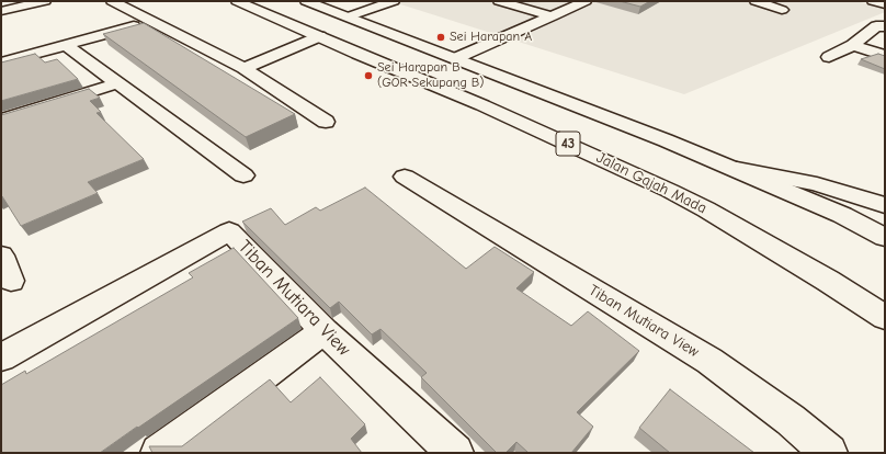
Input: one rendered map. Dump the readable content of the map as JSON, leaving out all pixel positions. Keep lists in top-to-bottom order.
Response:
{
  "streets": {
    "main road": ["43", "Jalan Gajah Mada", "Tiban Mutiara View"]
  },
  "places": ["Sei Harapan A", "Sei Harapan B (GOR Sekupang B)"]
}
